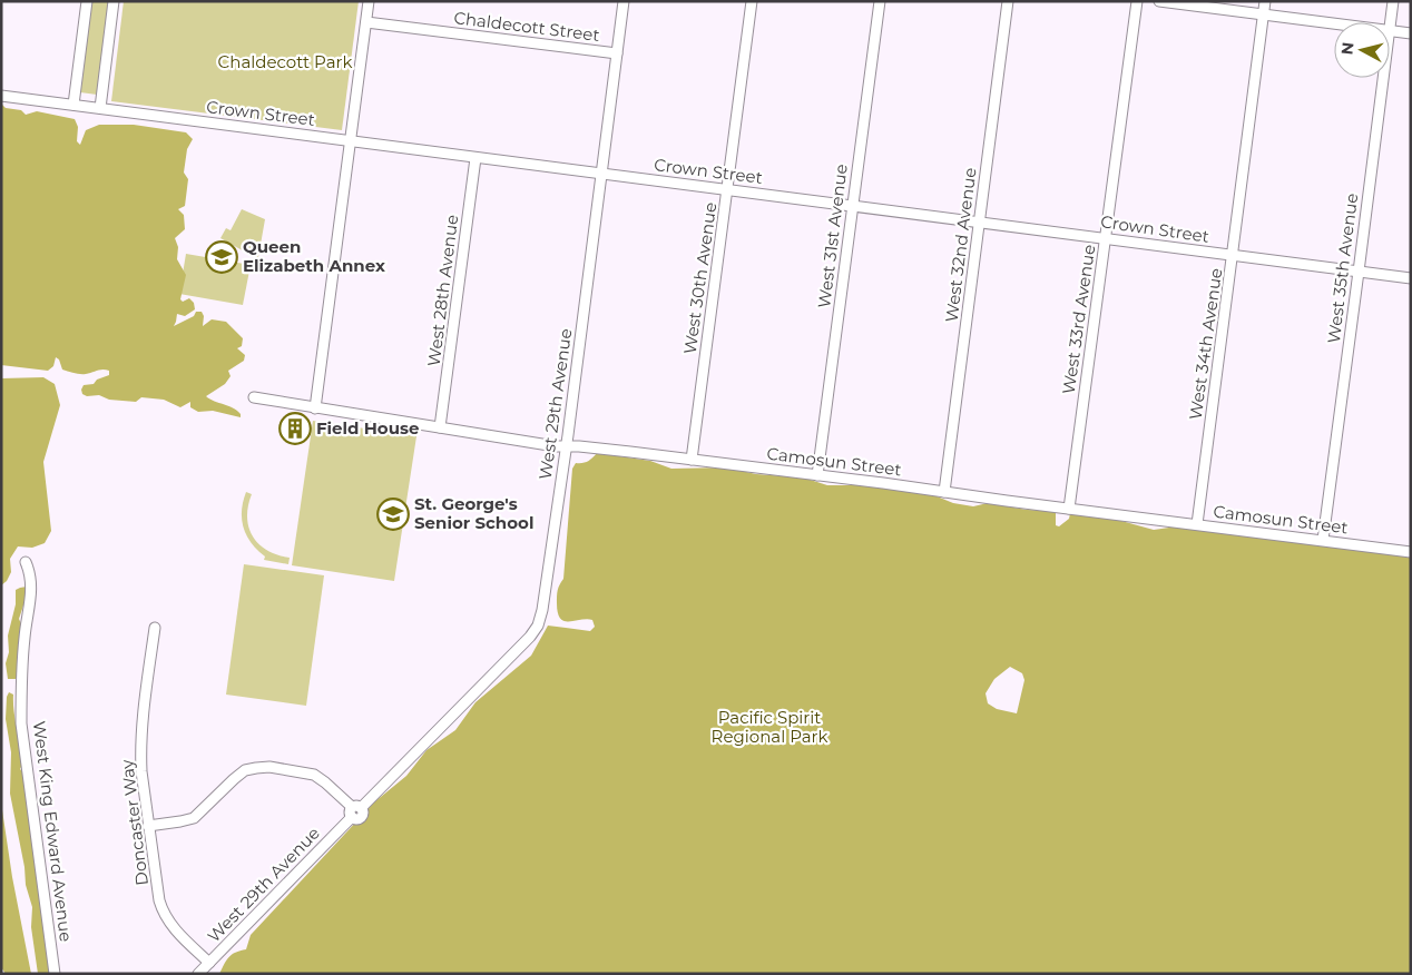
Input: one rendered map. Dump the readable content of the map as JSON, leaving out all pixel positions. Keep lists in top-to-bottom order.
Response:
{
  "streets": {
    "street": [
      "Chaldecott Street",
      "Crown Street",
      "West 31st Avenue",
      "West 32nd Avenue",
      "West 35th Avenue",
      "West 30th Avenue",
      "West 28th Avenue",
      "West 33rd Avenue",
      "West 34th Avenue",
      "West 29th Avenue",
      "Camosun Street",
      "Doncaster Way",
      "West King Edward Avenue"
    ]
  },
  "crossings": [
    ["Chaldecott Street", "West 29th Avenue"],
    ["Crown Street", "West 31st Avenue"],
    ["Crown Street", "West 32nd Avenue"],
    ["Crown Street", "West 35th Avenue"],
    ["Crown Street", "West 30th Avenue"],
    ["Crown Street", "West 28th Avenue"],
    ["Crown Street", "West 33rd Avenue"],
    ["Crown Street", "West 34th Avenue"],
    ["Crown Street", "West 29th Avenue"],
    ["West 31st Avenue", "Camosun Street"],
    ["West 32nd Avenue", "Camosun Street"],
    ["West 35th Avenue", "Camosun Street"],
    ["West 30th Avenue", "Camosun Street"],
    ["West 28th Avenue", "Camosun Street"],
    ["West 33rd Avenue", "Camosun Street"],
    ["West 34th Avenue", "Camosun Street"],
    ["West 29th Avenue", "Camosun Street"],
    ["West 29th Avenue", "Doncaster Way"]
  ],
  "parks": ["Chaldecott Park", "Pacific Spirit Regional Park"],
  "places": {
    "school or university": ["Queen Elizabeth Annex", "St. George's Senior School"],
    "building": ["Field House"]
  },
  "north": "left"
}
